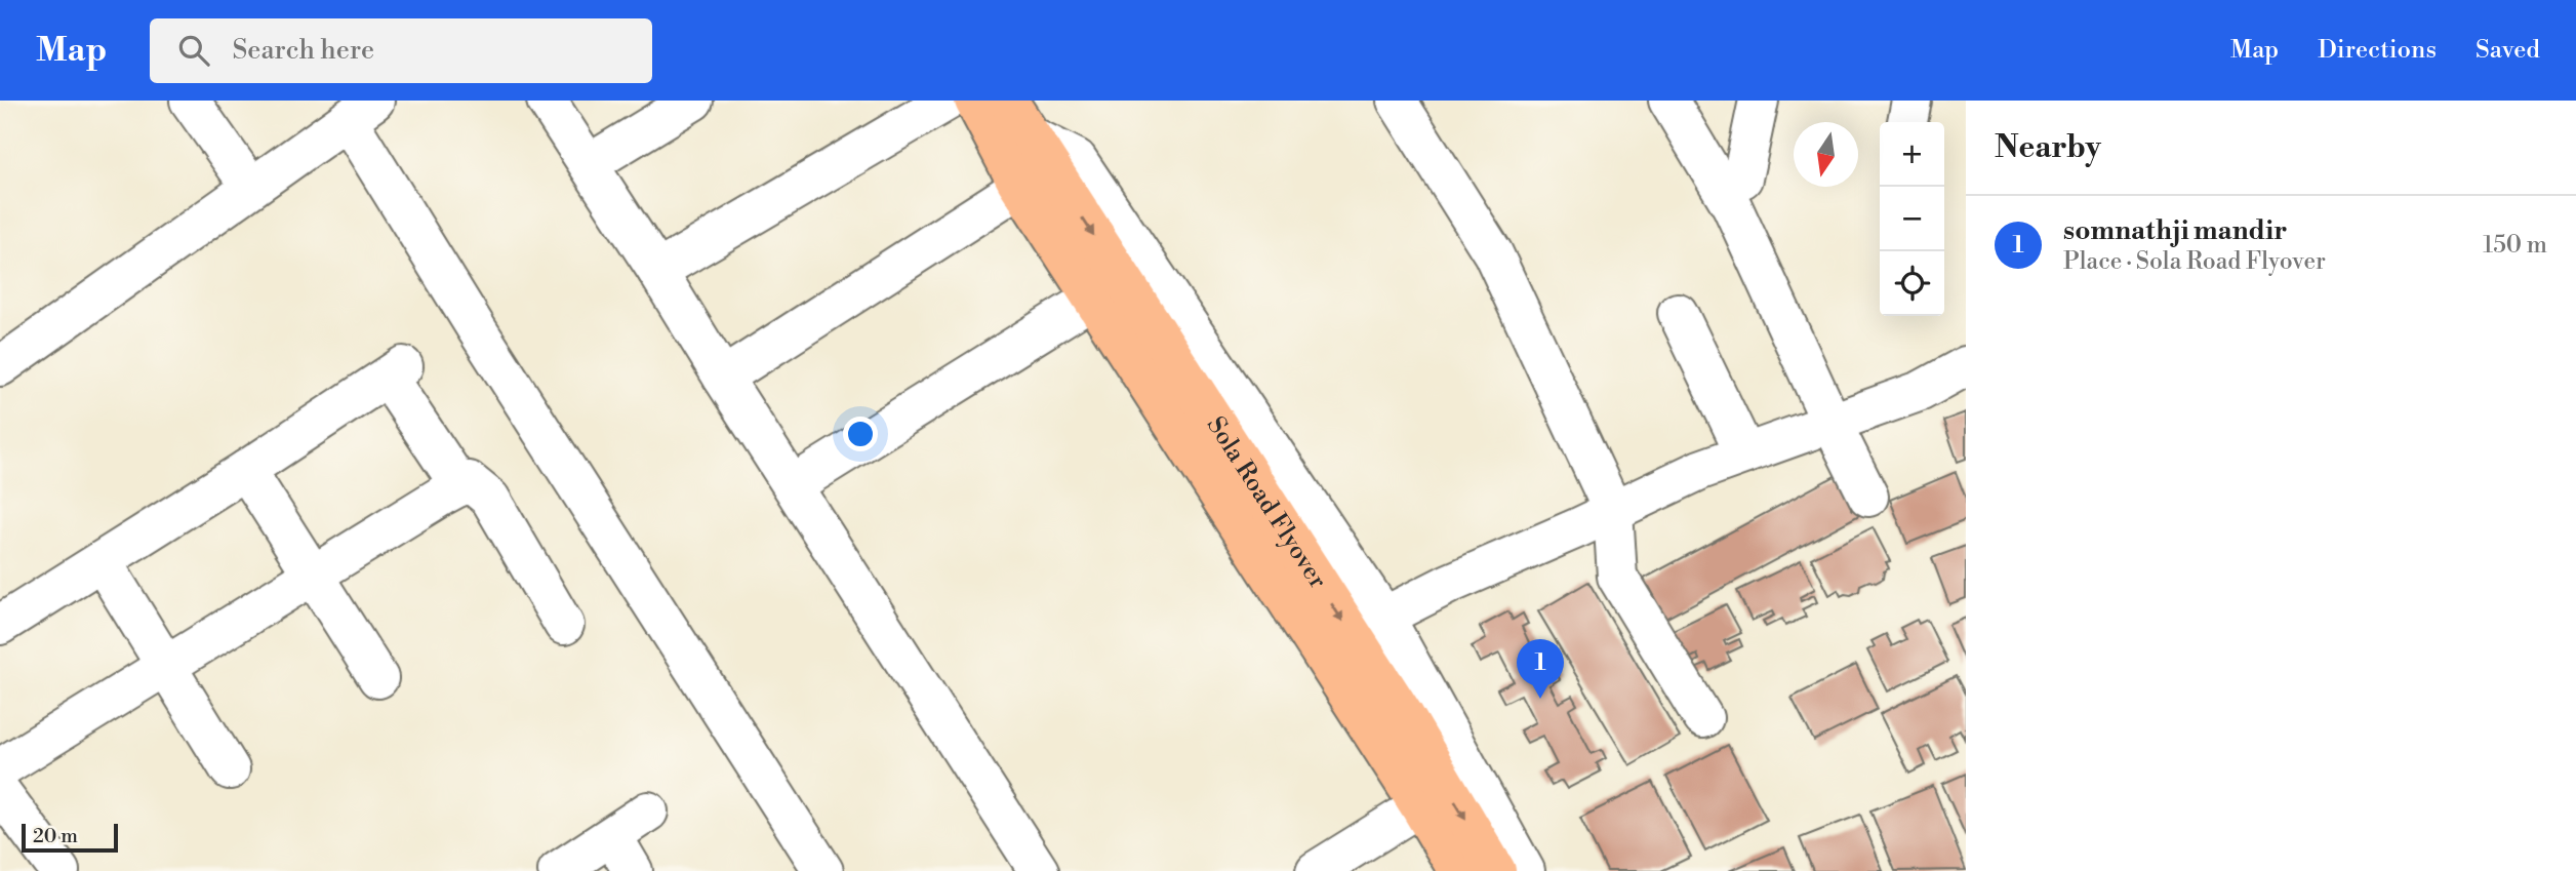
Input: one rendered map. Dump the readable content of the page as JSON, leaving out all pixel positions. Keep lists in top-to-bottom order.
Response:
{
  "streets": {
    "main road": ["Sola Road Flyover"]
  },
  "scale_bar": "20 m",
  "north": "bottom",
  "page": {
    "header": "Map",
    "search": "Search here",
    "nav": ["Map", "Directions", "Saved"],
    "heading": "Nearby",
    "map_buttons": ["+", "−"],
    "list": [
      {
        "mark": "1",
        "name": "somnathji mandir",
        "note": "Place · Sola Road Flyover",
        "value": "150 m"
      }
    ],
    "pins": "1",
    "scale": "20 m"
  }
}
